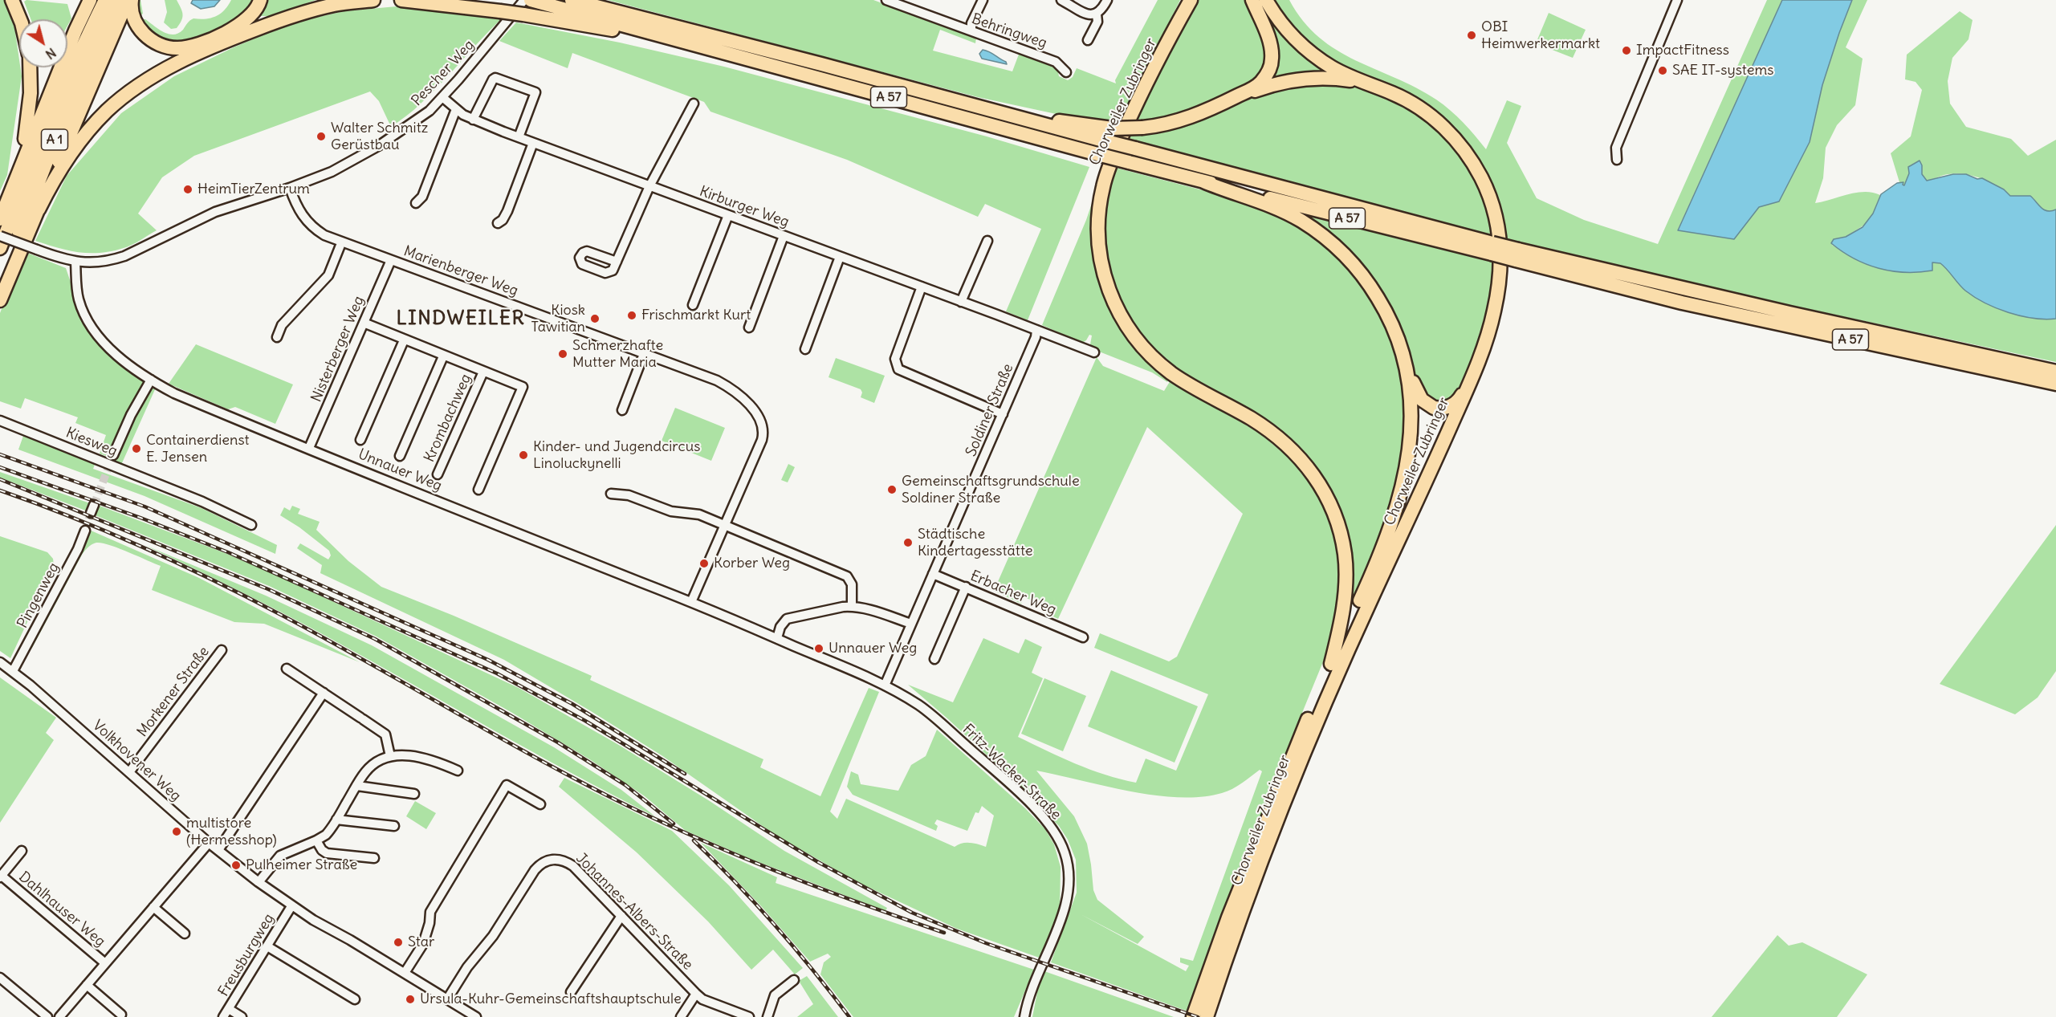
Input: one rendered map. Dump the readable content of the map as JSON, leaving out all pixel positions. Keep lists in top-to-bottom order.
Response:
{
  "streets": {
    "highway": ["A 57", "Chorweiler Zubringer", "A 1"],
    "street": [
      "Behringweg",
      "Pescher Weg",
      "Kirburger Weg",
      "Marienberger Weg",
      "Nisterberger Weg",
      "Soldiner Straße",
      "Krombachweg",
      "Kiesweg",
      "Unnauer Weg",
      "Erbacher Weg",
      "Pingenweg",
      "Morkener Straße",
      "Volkhovener Weg",
      "Fritz-Wacker-Straße",
      "Dahlhauser Weg",
      "Johannes-Albers-Straße",
      "Freusburgweg"
    ]
  },
  "crossings": [
    ["Pescher Weg", "A 57"],
    ["Pescher Weg", "Kirburger Weg"],
    ["Pescher Weg", "Marienberger Weg"],
    ["Pescher Weg", "Unnauer Weg"],
    ["Kirburger Weg", "Soldiner Straße"],
    ["Marienberger Weg", "Nisterberger Weg"],
    ["Marienberger Weg", "Unnauer Weg"],
    ["Nisterberger Weg", "Krombachweg"],
    ["Nisterberger Weg", "Unnauer Weg"],
    ["Soldiner Straße", "Unnauer Weg"],
    ["Soldiner Straße", "Erbacher Weg"],
    ["Soldiner Straße", "Fritz-Wacker-Straße"],
    ["Unnauer Weg", "Fritz-Wacker-Straße"],
    ["Pingenweg", "Volkhovener Weg"],
    ["Morkener Straße", "Volkhovener Weg"],
    ["Volkhovener Weg", "Johannes-Albers-Straße"],
    ["Volkhovener Weg", "Freusburgweg"]
  ],
  "districts": ["LINDWEILER"],
  "places": [
    "OBI Heimwerkermarkt",
    "ImpactFitness",
    "SAE IT-systems",
    "Walter Schmitz Gerüstbau",
    "HeimTierZentrum",
    "Frischmarkt Kurt",
    "Kiosk Tawitian",
    "Schmerzhafte Mutter Maria",
    "Containerdienst E. Jensen",
    "Kinder- und Jugendcircus Linoluckynelli",
    "Gemeinschaftsgrundschule Soldiner Straße",
    "Städtische Kindertagesstätte",
    "Korber Weg",
    "Unnauer Weg",
    "multistore (Hermesshop)",
    "Pulheimer Straße",
    "Star",
    "Ursula-Kuhr-Gemeinschaftshauptschule"
  ],
  "north": "bottom right"
}
